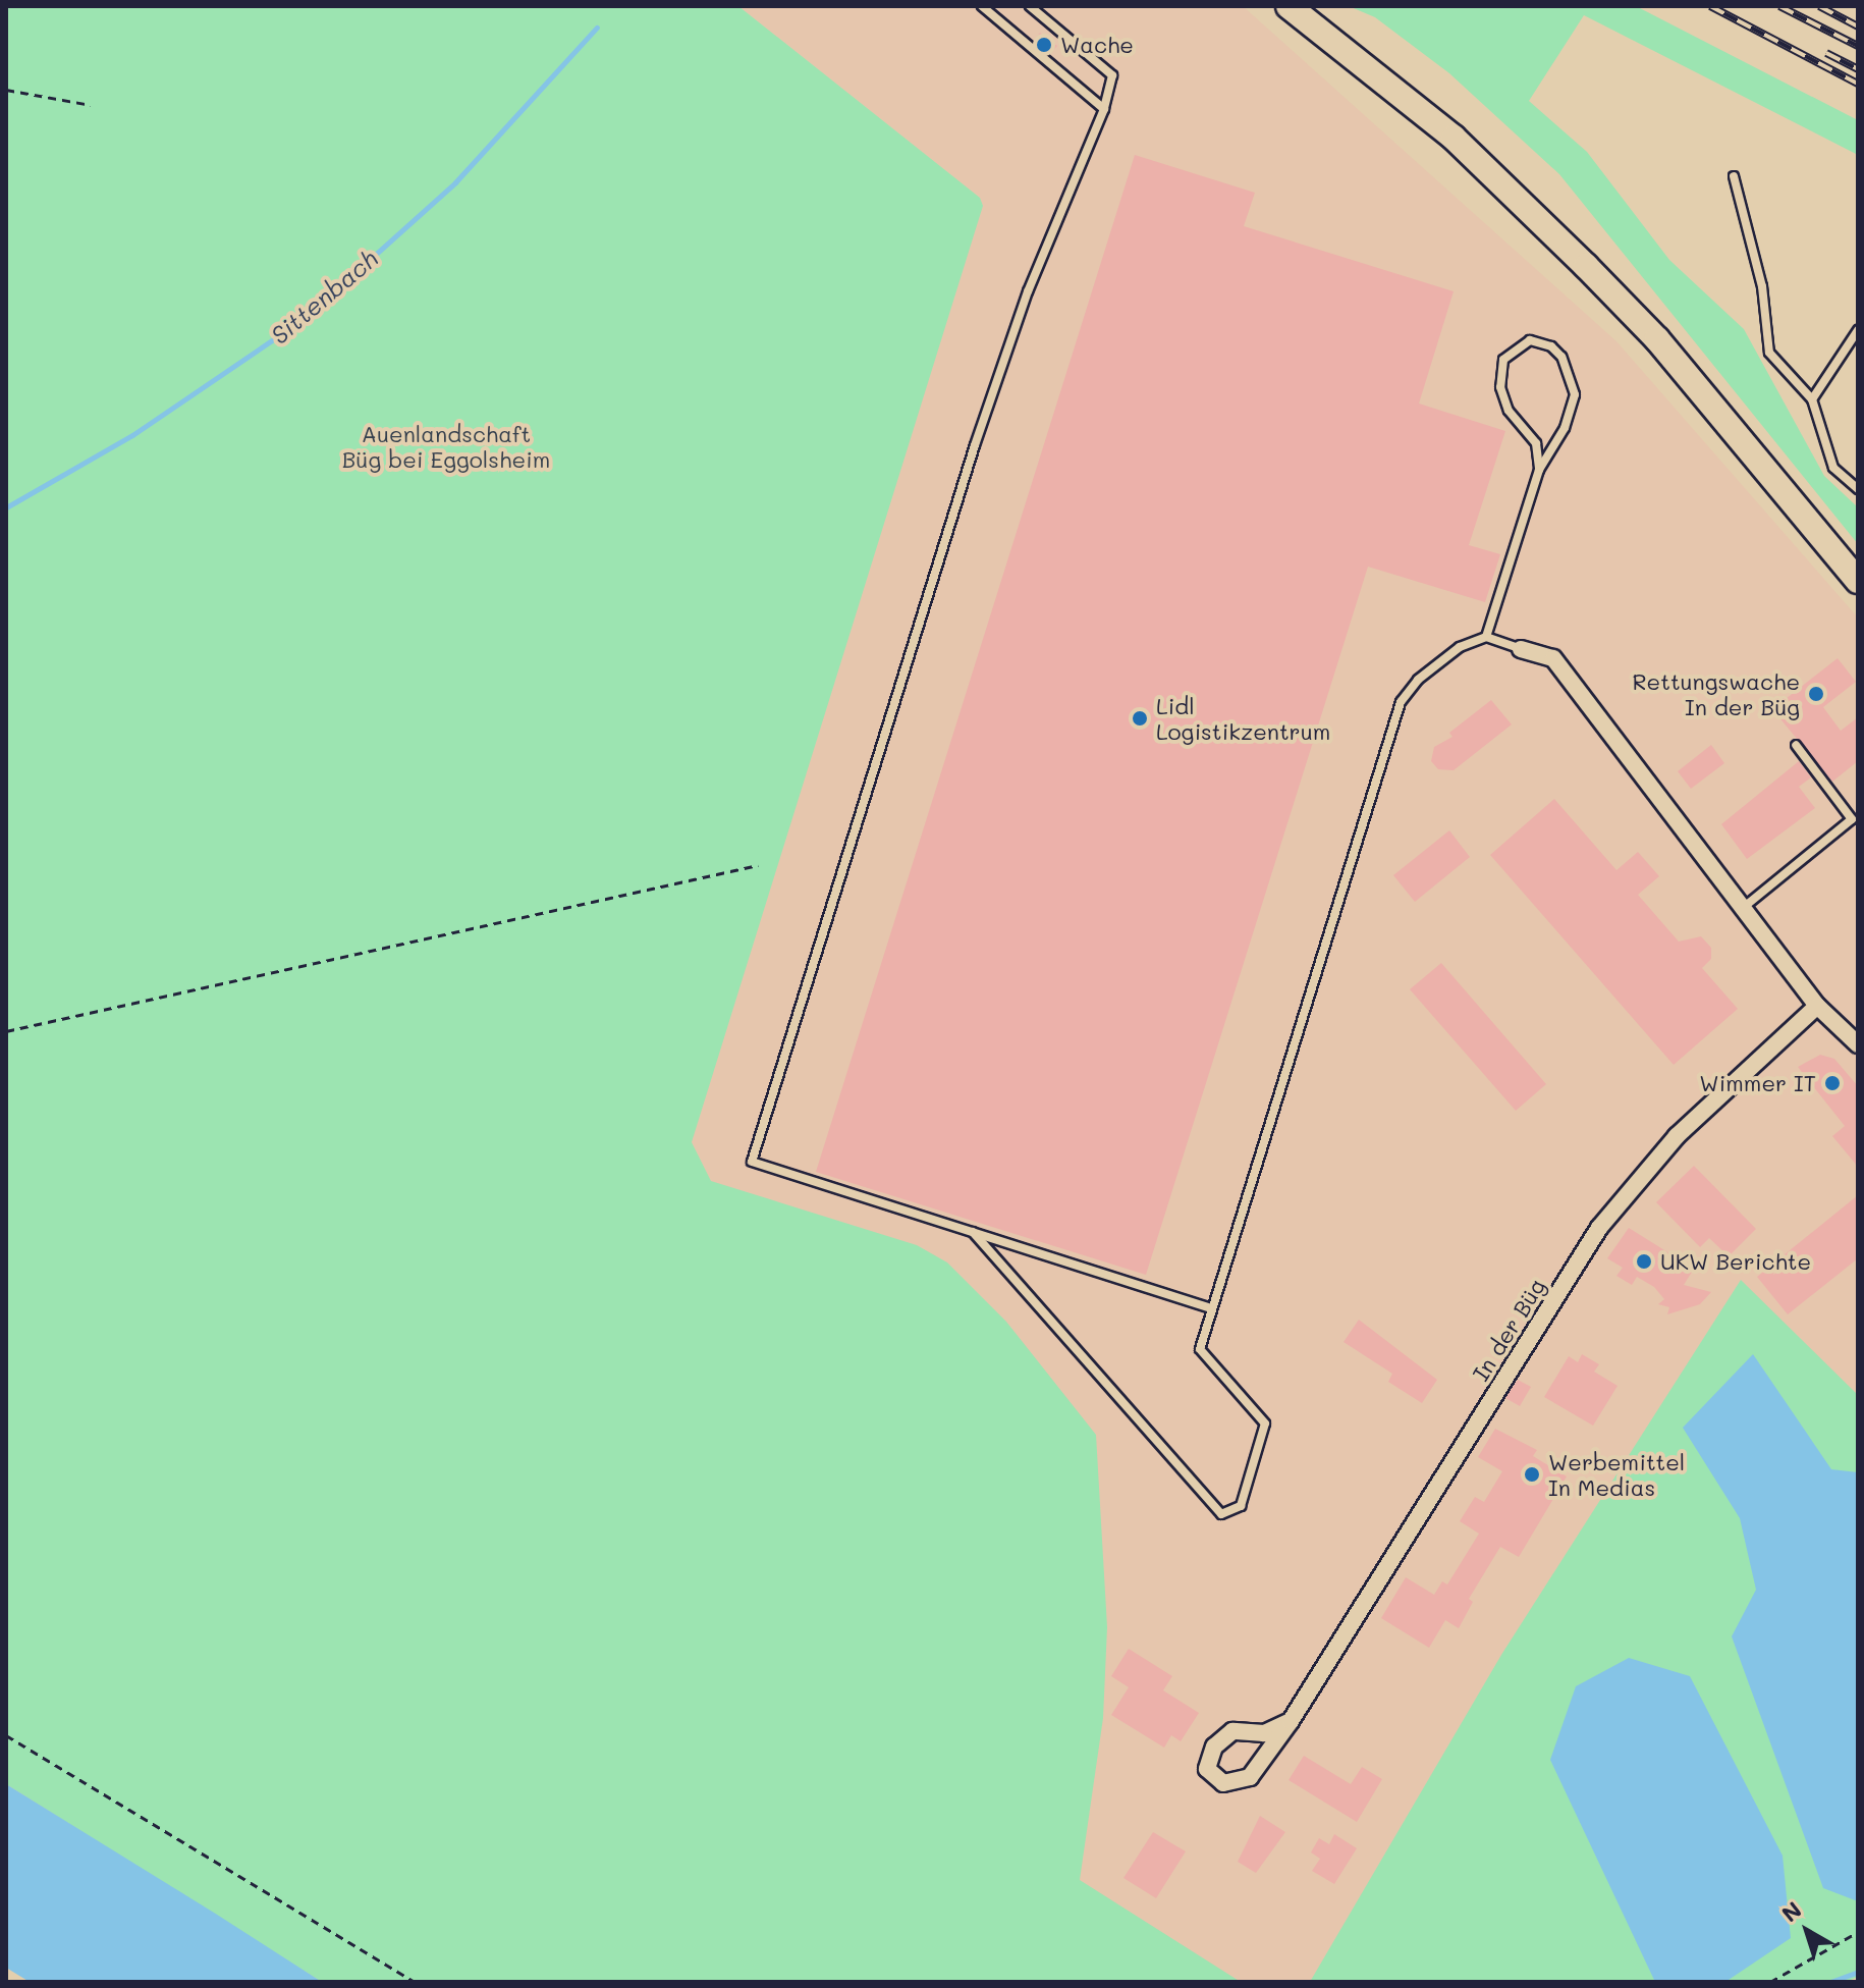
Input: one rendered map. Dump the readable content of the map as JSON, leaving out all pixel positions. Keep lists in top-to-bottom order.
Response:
{
  "streets": {
    "street": ["In der Büg"]
  },
  "water": ["Sittenbach"],
  "parks": ["Auenlandschaft Büg bei Eggolsheim"],
  "places": [
    "Wache",
    "Rettungswache In der Büg",
    "Lidl Logistikzentrum",
    "Wimmer IT",
    "UKW Berichte",
    "Werbemittel In Medias"
  ],
  "north": "top left"
}
